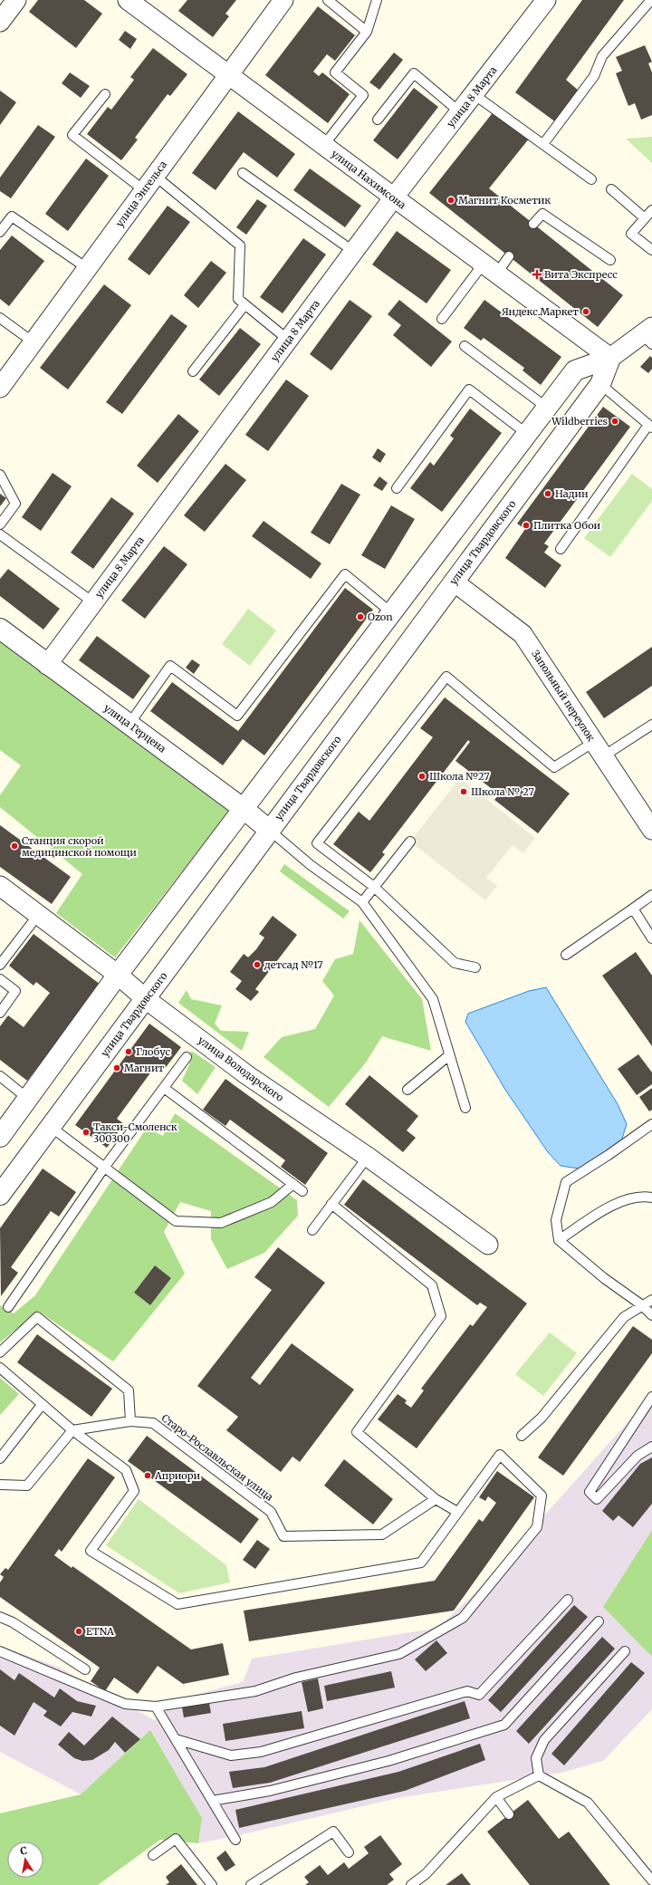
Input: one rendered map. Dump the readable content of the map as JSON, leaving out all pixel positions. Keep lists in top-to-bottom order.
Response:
{
  "streets": {
    "street": [
      "улица 8 Марта",
      "улица Нахимсона",
      "улица Энгельса",
      "улица Твардовского",
      "Запольный переулок",
      "улица Герцена",
      "улица Володарского"
    ],
    "lane": ["Старо-Рославльская улица"]
  },
  "crossings": [
    ["улица 8 Марта", "улица Нахимсона"],
    ["улица 8 Марта", "улица Герцена"],
    ["улица Нахимсона", "улица Энгельса"],
    ["улица Нахимсона", "улица Твардовского"],
    ["улица Твардовского", "Запольный переулок"],
    ["улица Твардовского", "улица Герцена"],
    ["улица Твардовского", "улица Володарского"]
  ],
  "places": {
    "other": [
      "Магнит Косметик",
      "Яндекс.Маркет",
      "Wildberries",
      "Надин",
      "Плитка Обои",
      "Ozon",
      "Школа №27",
      "Школа № 27",
      "Станция скорой медицинской помощи",
      "детсад №17",
      "Глобус",
      "Магнит",
      "Такси-Смоленск 300300",
      "Априори",
      "ETNA"
    ],
    "health": ["Вита Экспресс"]
  },
  "north": "top"
}
